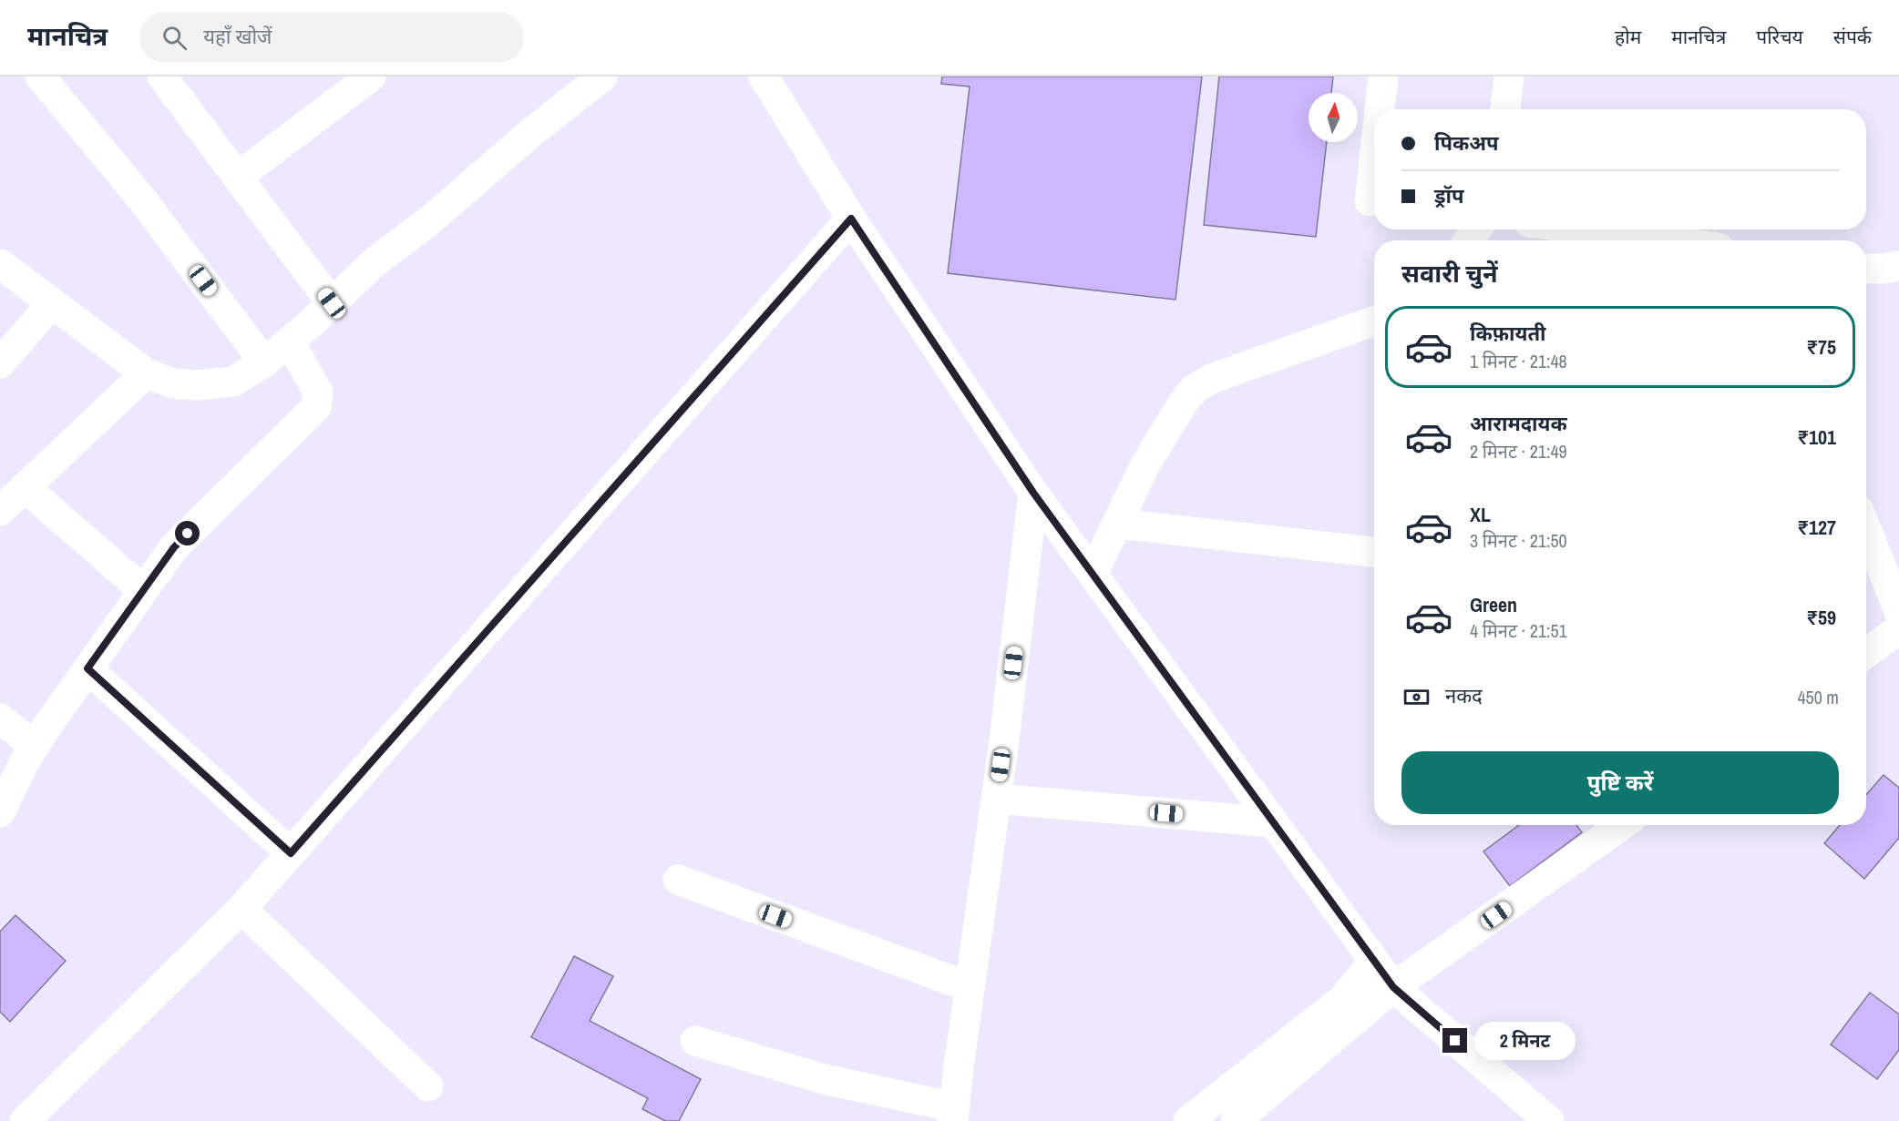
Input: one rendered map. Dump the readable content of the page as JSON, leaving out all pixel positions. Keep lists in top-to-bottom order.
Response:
{
  "north": "top",
  "page": {
    "header": "मानचित्र",
    "search": "यहाँ खोजें",
    "nav": [
      "होम",
      "मानचित्र",
      "परिचय",
      "संपर्क"
    ],
    "banner": ["पिकअप", "ड्रॉप"],
    "heading": "सवारी चुनें",
    "list": [
      {
        "name": "किफ़ायती",
        "note": "1 मिनट · 21:48",
        "value": "₹75"
      },
      {
        "name": "आरामदायक",
        "note": "2 मिनट · 21:49",
        "value": "₹101"
      },
      {
        "name": "XL",
        "note": "3 मिनट · 21:50",
        "value": "₹127"
      },
      {
        "name": "Green",
        "note": "4 मिनट · 21:51",
        "value": "₹59"
      }
    ],
    "pay": ["नकद", "450 m"],
    "buttons": "पुष्टि करें",
    "bubble": "2 मिनट"
  }
}
